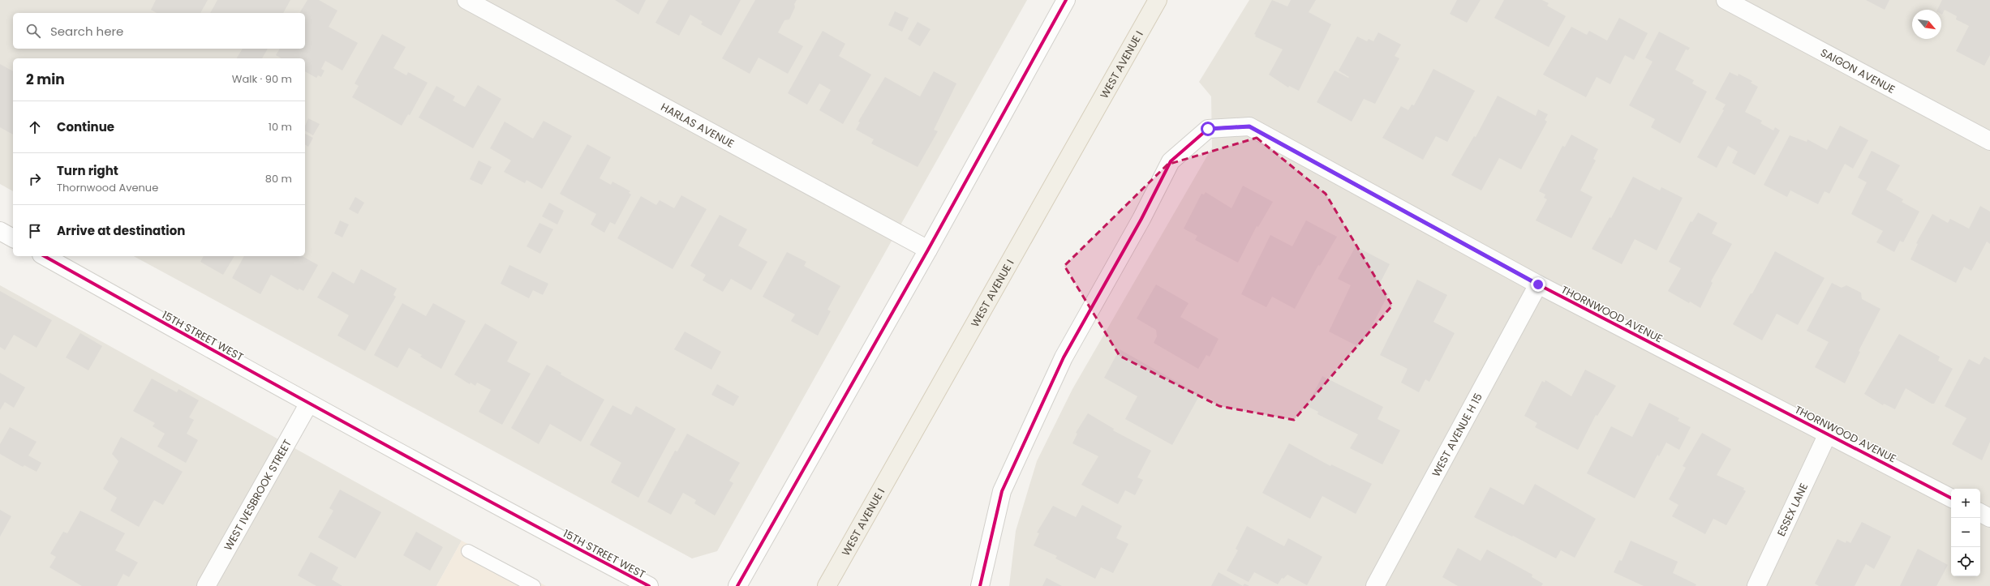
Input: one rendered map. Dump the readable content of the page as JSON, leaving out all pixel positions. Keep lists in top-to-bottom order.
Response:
{
  "streets": {
    "main road": ["WEST AVENUE I"],
    "street": [
      "SAIGON AVENUE",
      "HARLAS AVENUE",
      "THORNWOOD AVENUE",
      "15TH STREET WEST",
      "WEST AVENUE H 15",
      "WEST IVESBROOK STREET",
      "ESSEX LANE"
    ]
  },
  "crossings": [
    ["THORNWOOD AVENUE", "WEST AVENUE H 15"],
    ["THORNWOOD AVENUE", "ESSEX LANE"],
    ["15TH STREET WEST", "WEST IVESBROOK STREET"]
  ],
  "north": "bottom right",
  "page": {
    "search": "Search here",
    "heading": ["2 min", "Walk · 90 m"],
    "list": [
      ["Continue", "10 m"],
      ["Turn right", "Thornwood Avenue", "80 m"],
      "Arrive at destination"
    ],
    "map_buttons": ["+", "−"]
  }
}
